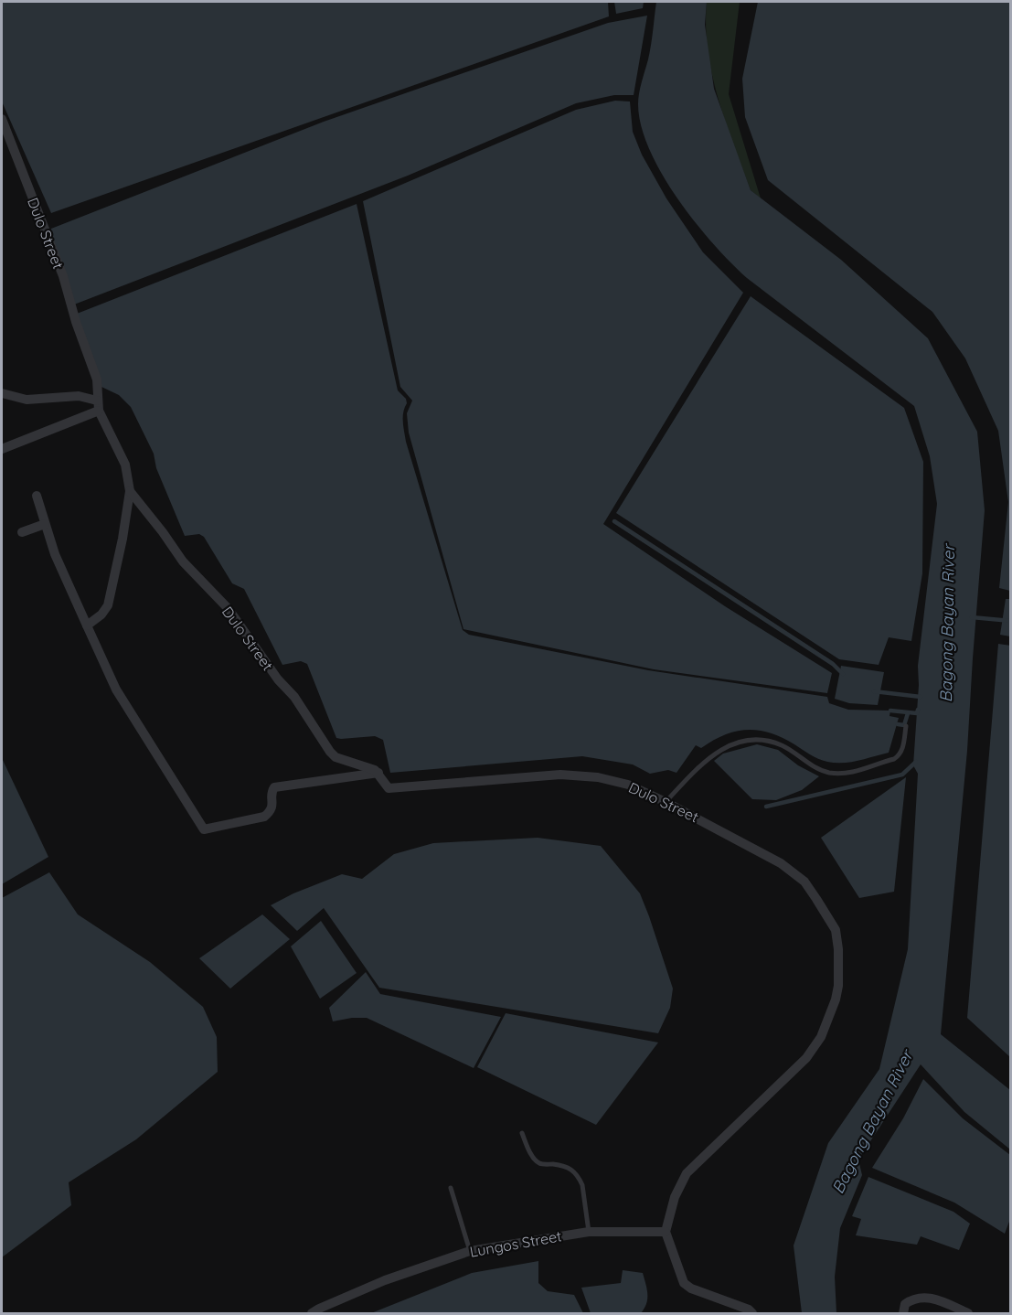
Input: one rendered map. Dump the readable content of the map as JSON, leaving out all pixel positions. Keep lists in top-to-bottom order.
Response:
{
  "streets": {
    "street": ["Dulo Street", "Lungos Street"]
  },
  "crossings": [
    ["Dulo Street", "Lungos Street"]
  ],
  "water": ["Bagong Bayan River"]
}
